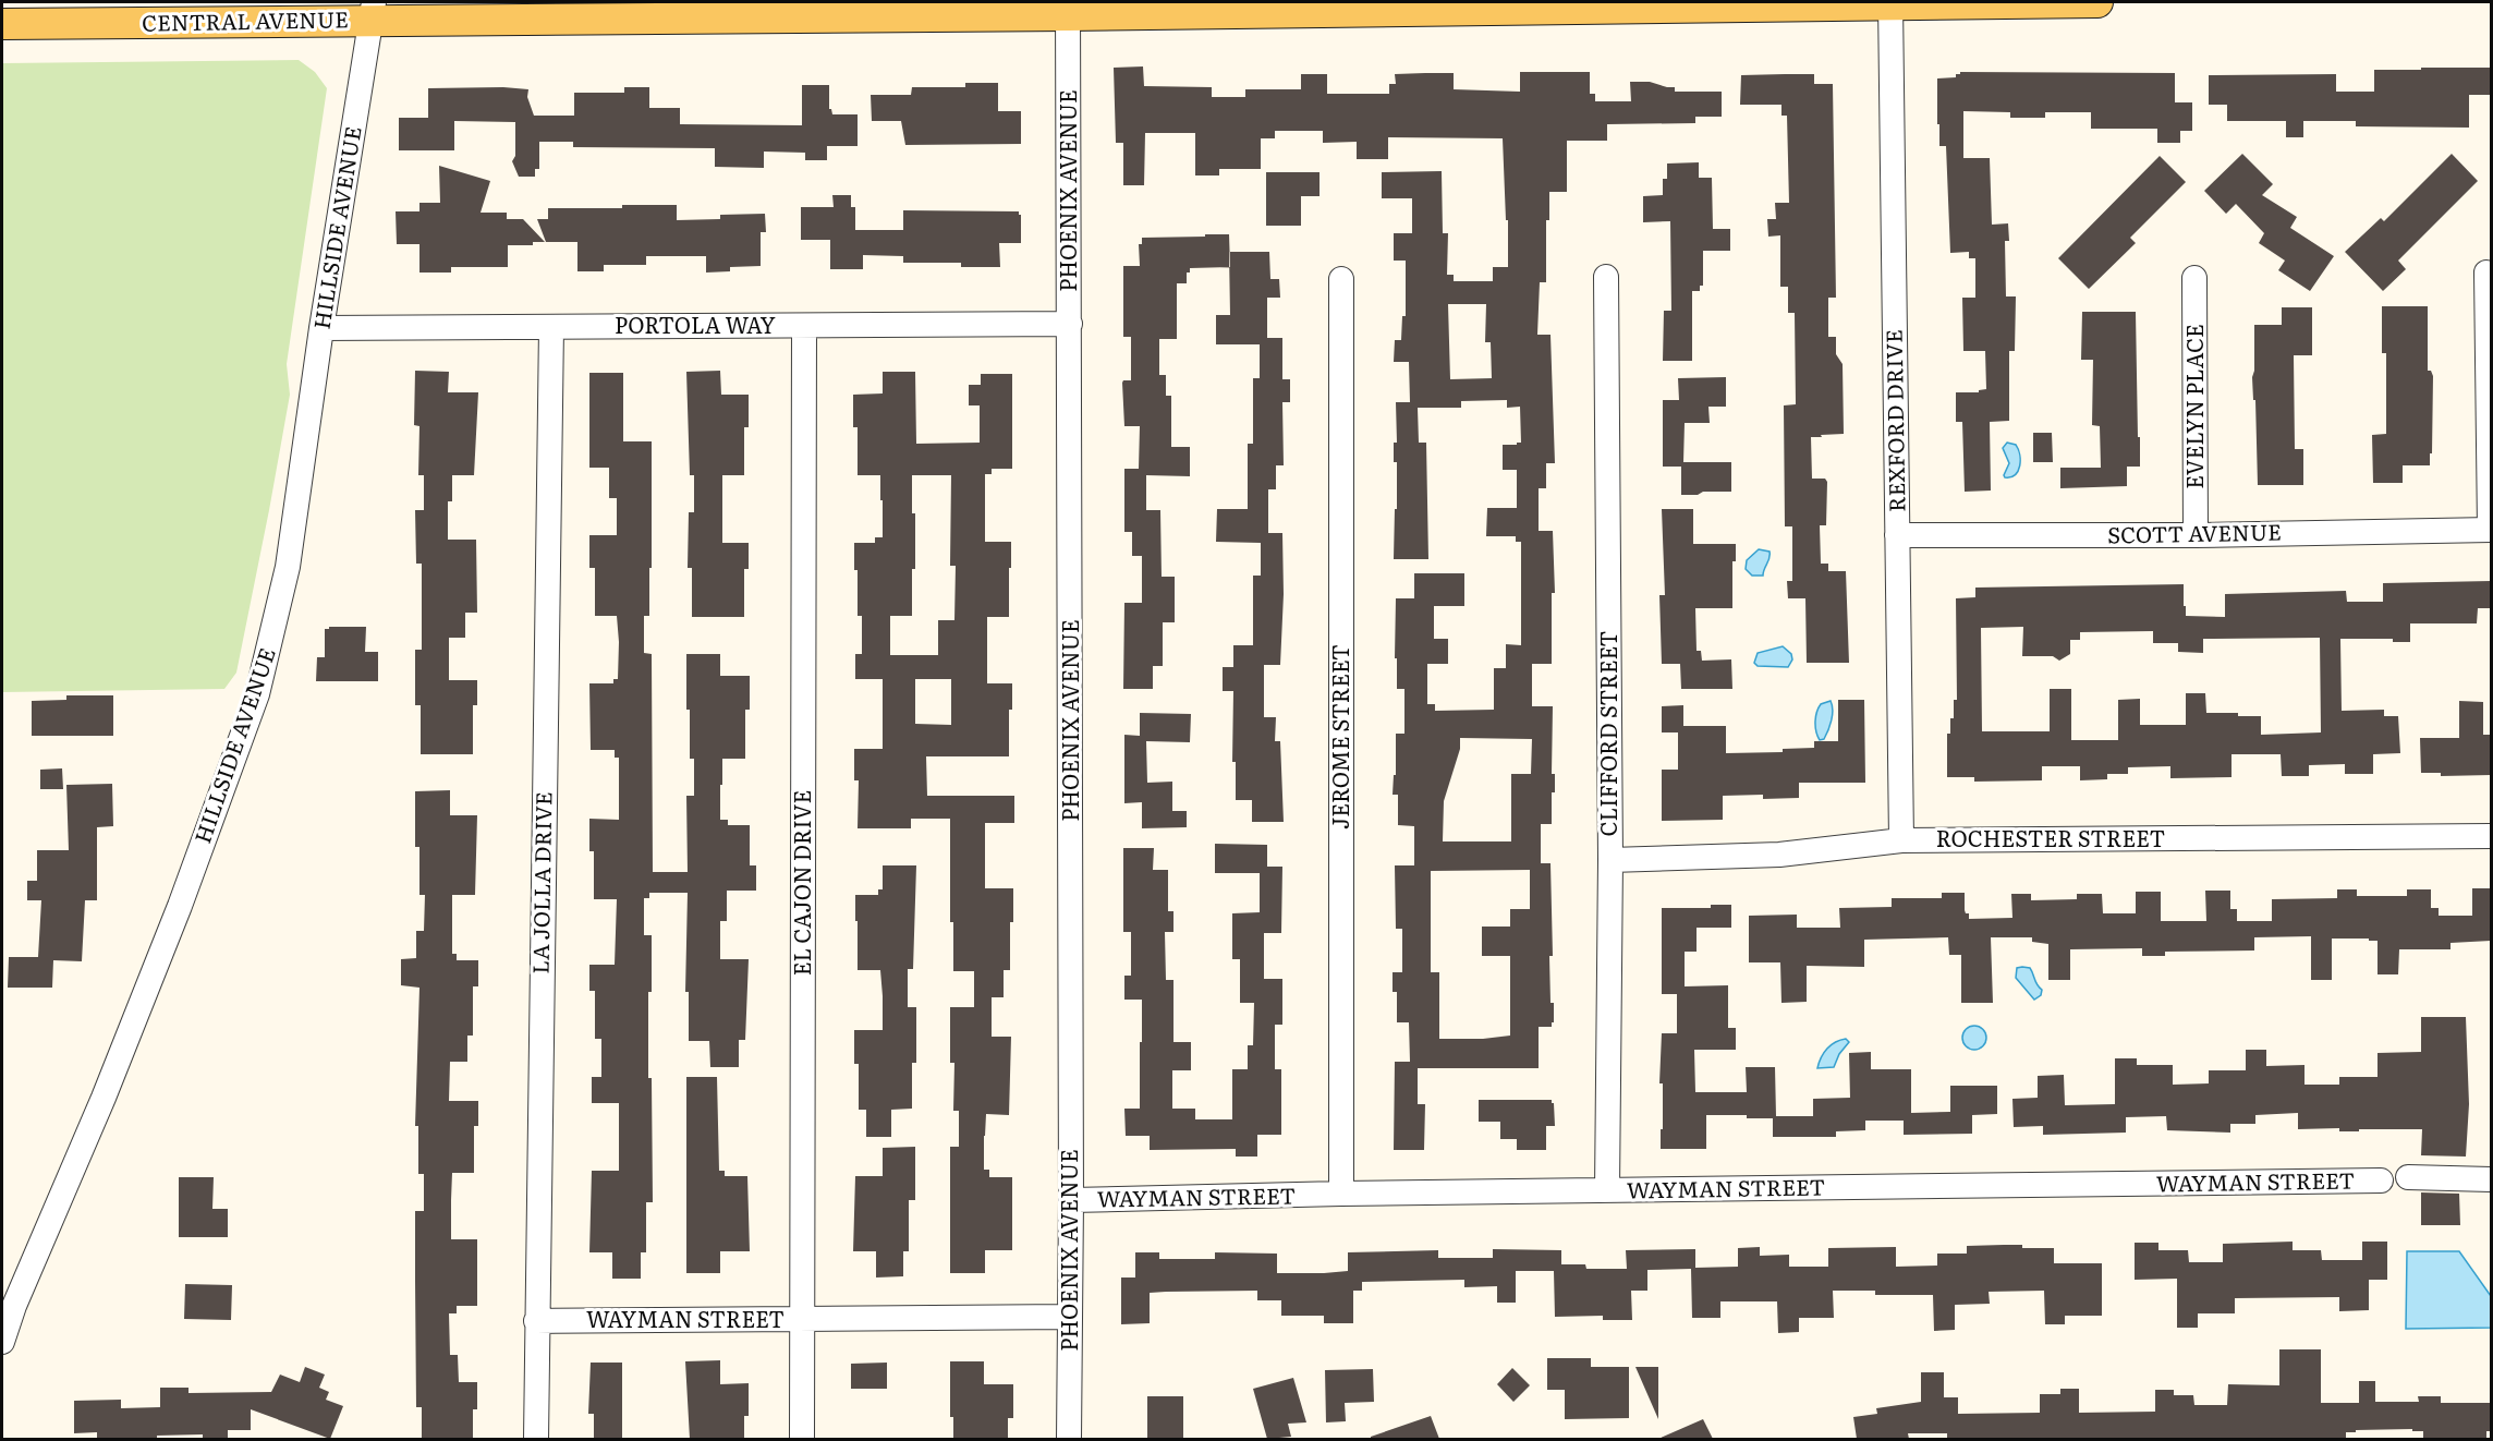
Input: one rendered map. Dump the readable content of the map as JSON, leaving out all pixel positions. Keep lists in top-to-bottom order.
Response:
{
  "streets": {
    "main road": ["CENTRAL AVENUE"],
    "street": [
      "PHOENIX AVENUE",
      "HILLSIDE AVENUE",
      "PORTOLA WAY",
      "EVELYN PLACE",
      "REXFORD DRIVE",
      "SCOTT AVENUE",
      "CLIFFORD STREET",
      "JEROME STREET",
      "ROCHESTER STREET",
      "LA JOLLA DRIVE",
      "EL CAJON DRIVE",
      "WAYMAN STREET"
    ]
  },
  "crossings": [
    ["CENTRAL AVENUE", "PHOENIX AVENUE"],
    ["CENTRAL AVENUE", "HILLSIDE AVENUE"],
    ["CENTRAL AVENUE", "REXFORD DRIVE"],
    ["PHOENIX AVENUE", "PORTOLA WAY"],
    ["PHOENIX AVENUE", "WAYMAN STREET"],
    ["HILLSIDE AVENUE", "PORTOLA WAY"],
    ["PORTOLA WAY", "LA JOLLA DRIVE"],
    ["PORTOLA WAY", "EL CAJON DRIVE"],
    ["EVELYN PLACE", "SCOTT AVENUE"],
    ["REXFORD DRIVE", "SCOTT AVENUE"],
    ["REXFORD DRIVE", "ROCHESTER STREET"],
    ["CLIFFORD STREET", "ROCHESTER STREET"],
    ["CLIFFORD STREET", "WAYMAN STREET"],
    ["JEROME STREET", "WAYMAN STREET"],
    ["LA JOLLA DRIVE", "WAYMAN STREET"],
    ["EL CAJON DRIVE", "WAYMAN STREET"]
  ]
}
